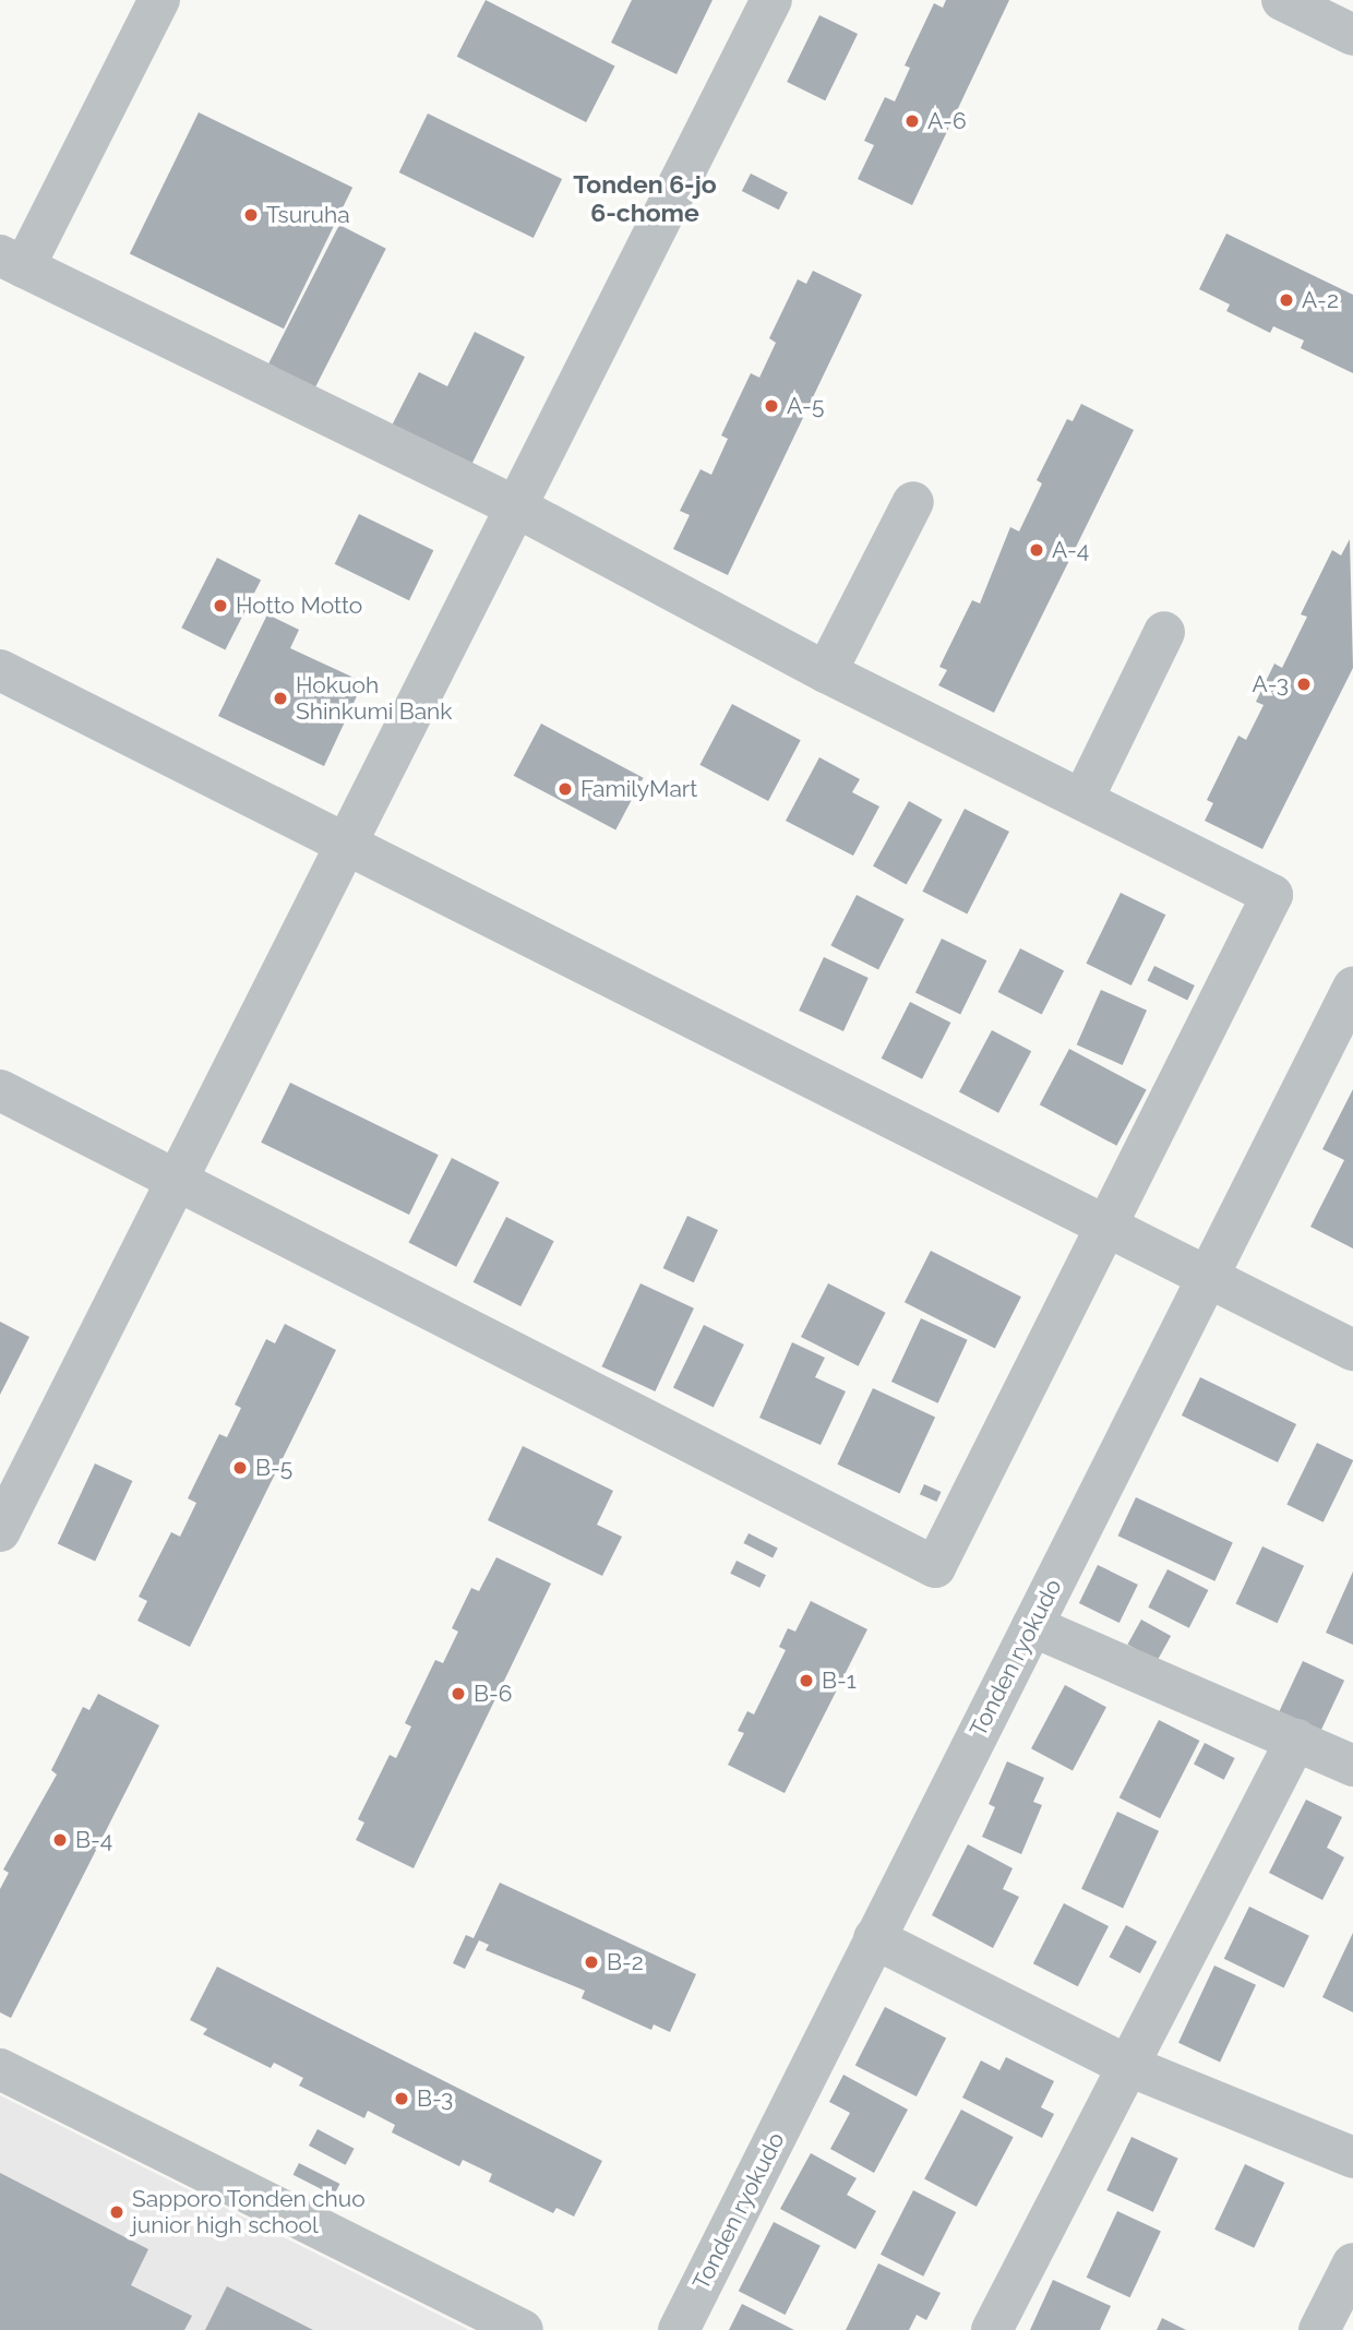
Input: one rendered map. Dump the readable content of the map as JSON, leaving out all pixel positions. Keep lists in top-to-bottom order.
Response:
{
  "streets": {
    "street": ["Tonden ryokudo"]
  },
  "districts": ["Tonden 6-jo 6-chome"],
  "places": [
    "A-6",
    "Tsuruha",
    "A-2",
    "A-5",
    "A-4",
    "Hotto Motto",
    "A-3",
    "Hokuoh Shinkumi Bank",
    "FamilyMart",
    "B-5",
    "B-1",
    "B-6",
    "B-4",
    "B-2",
    "B-3",
    "Sapporo Tonden chuo junior high school"
  ]
}
